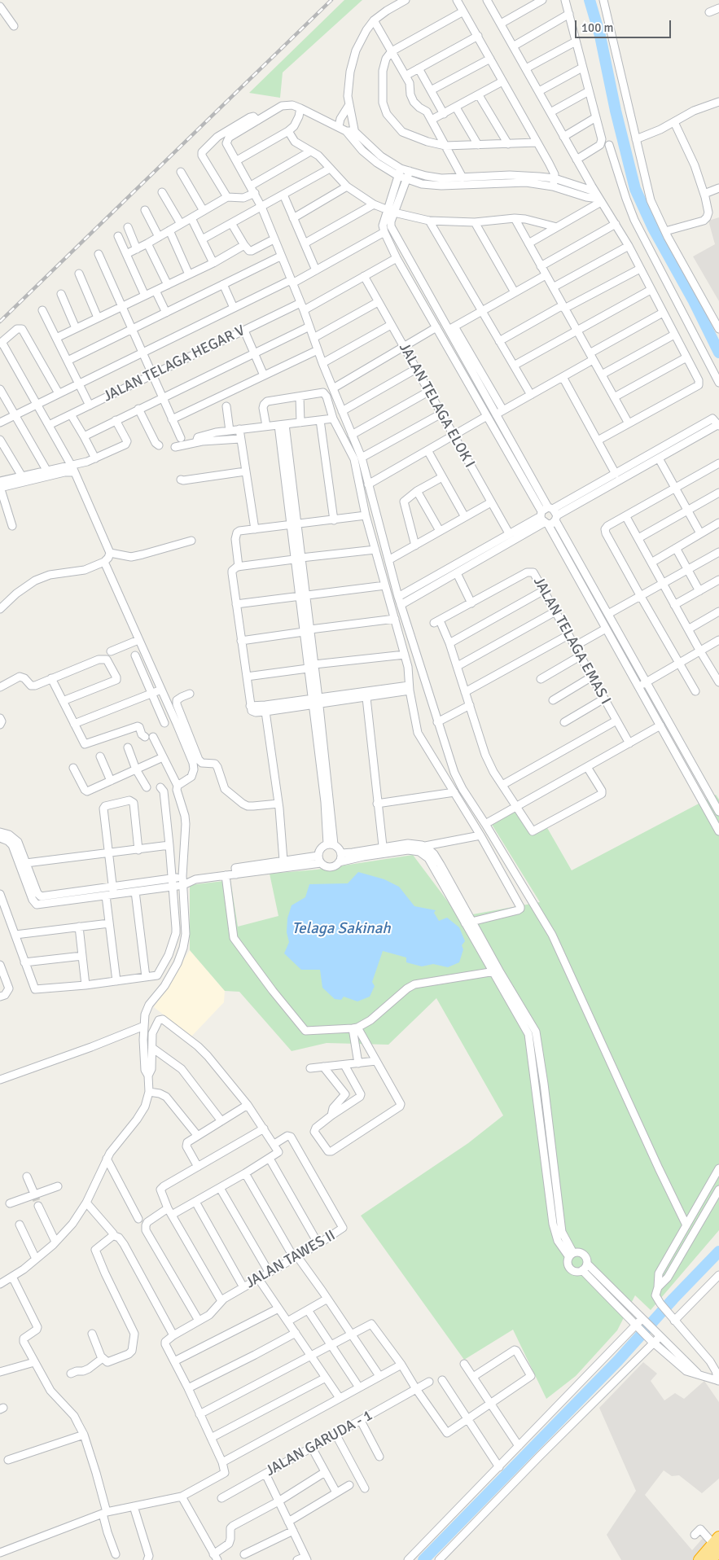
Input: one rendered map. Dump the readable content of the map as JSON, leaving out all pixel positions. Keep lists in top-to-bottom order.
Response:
{
  "streets": {
    "street": [
      "JALAN TELAGA HEGAR V",
      "JALAN TELAGA ELOK I",
      "JALAN TELAGA EMAS I",
      "JALAN TAWES II",
      "JALAN GARUDA - 1"
    ]
  },
  "water": ["Telaga Sakinah"],
  "scale_bar": "100 m"
}
